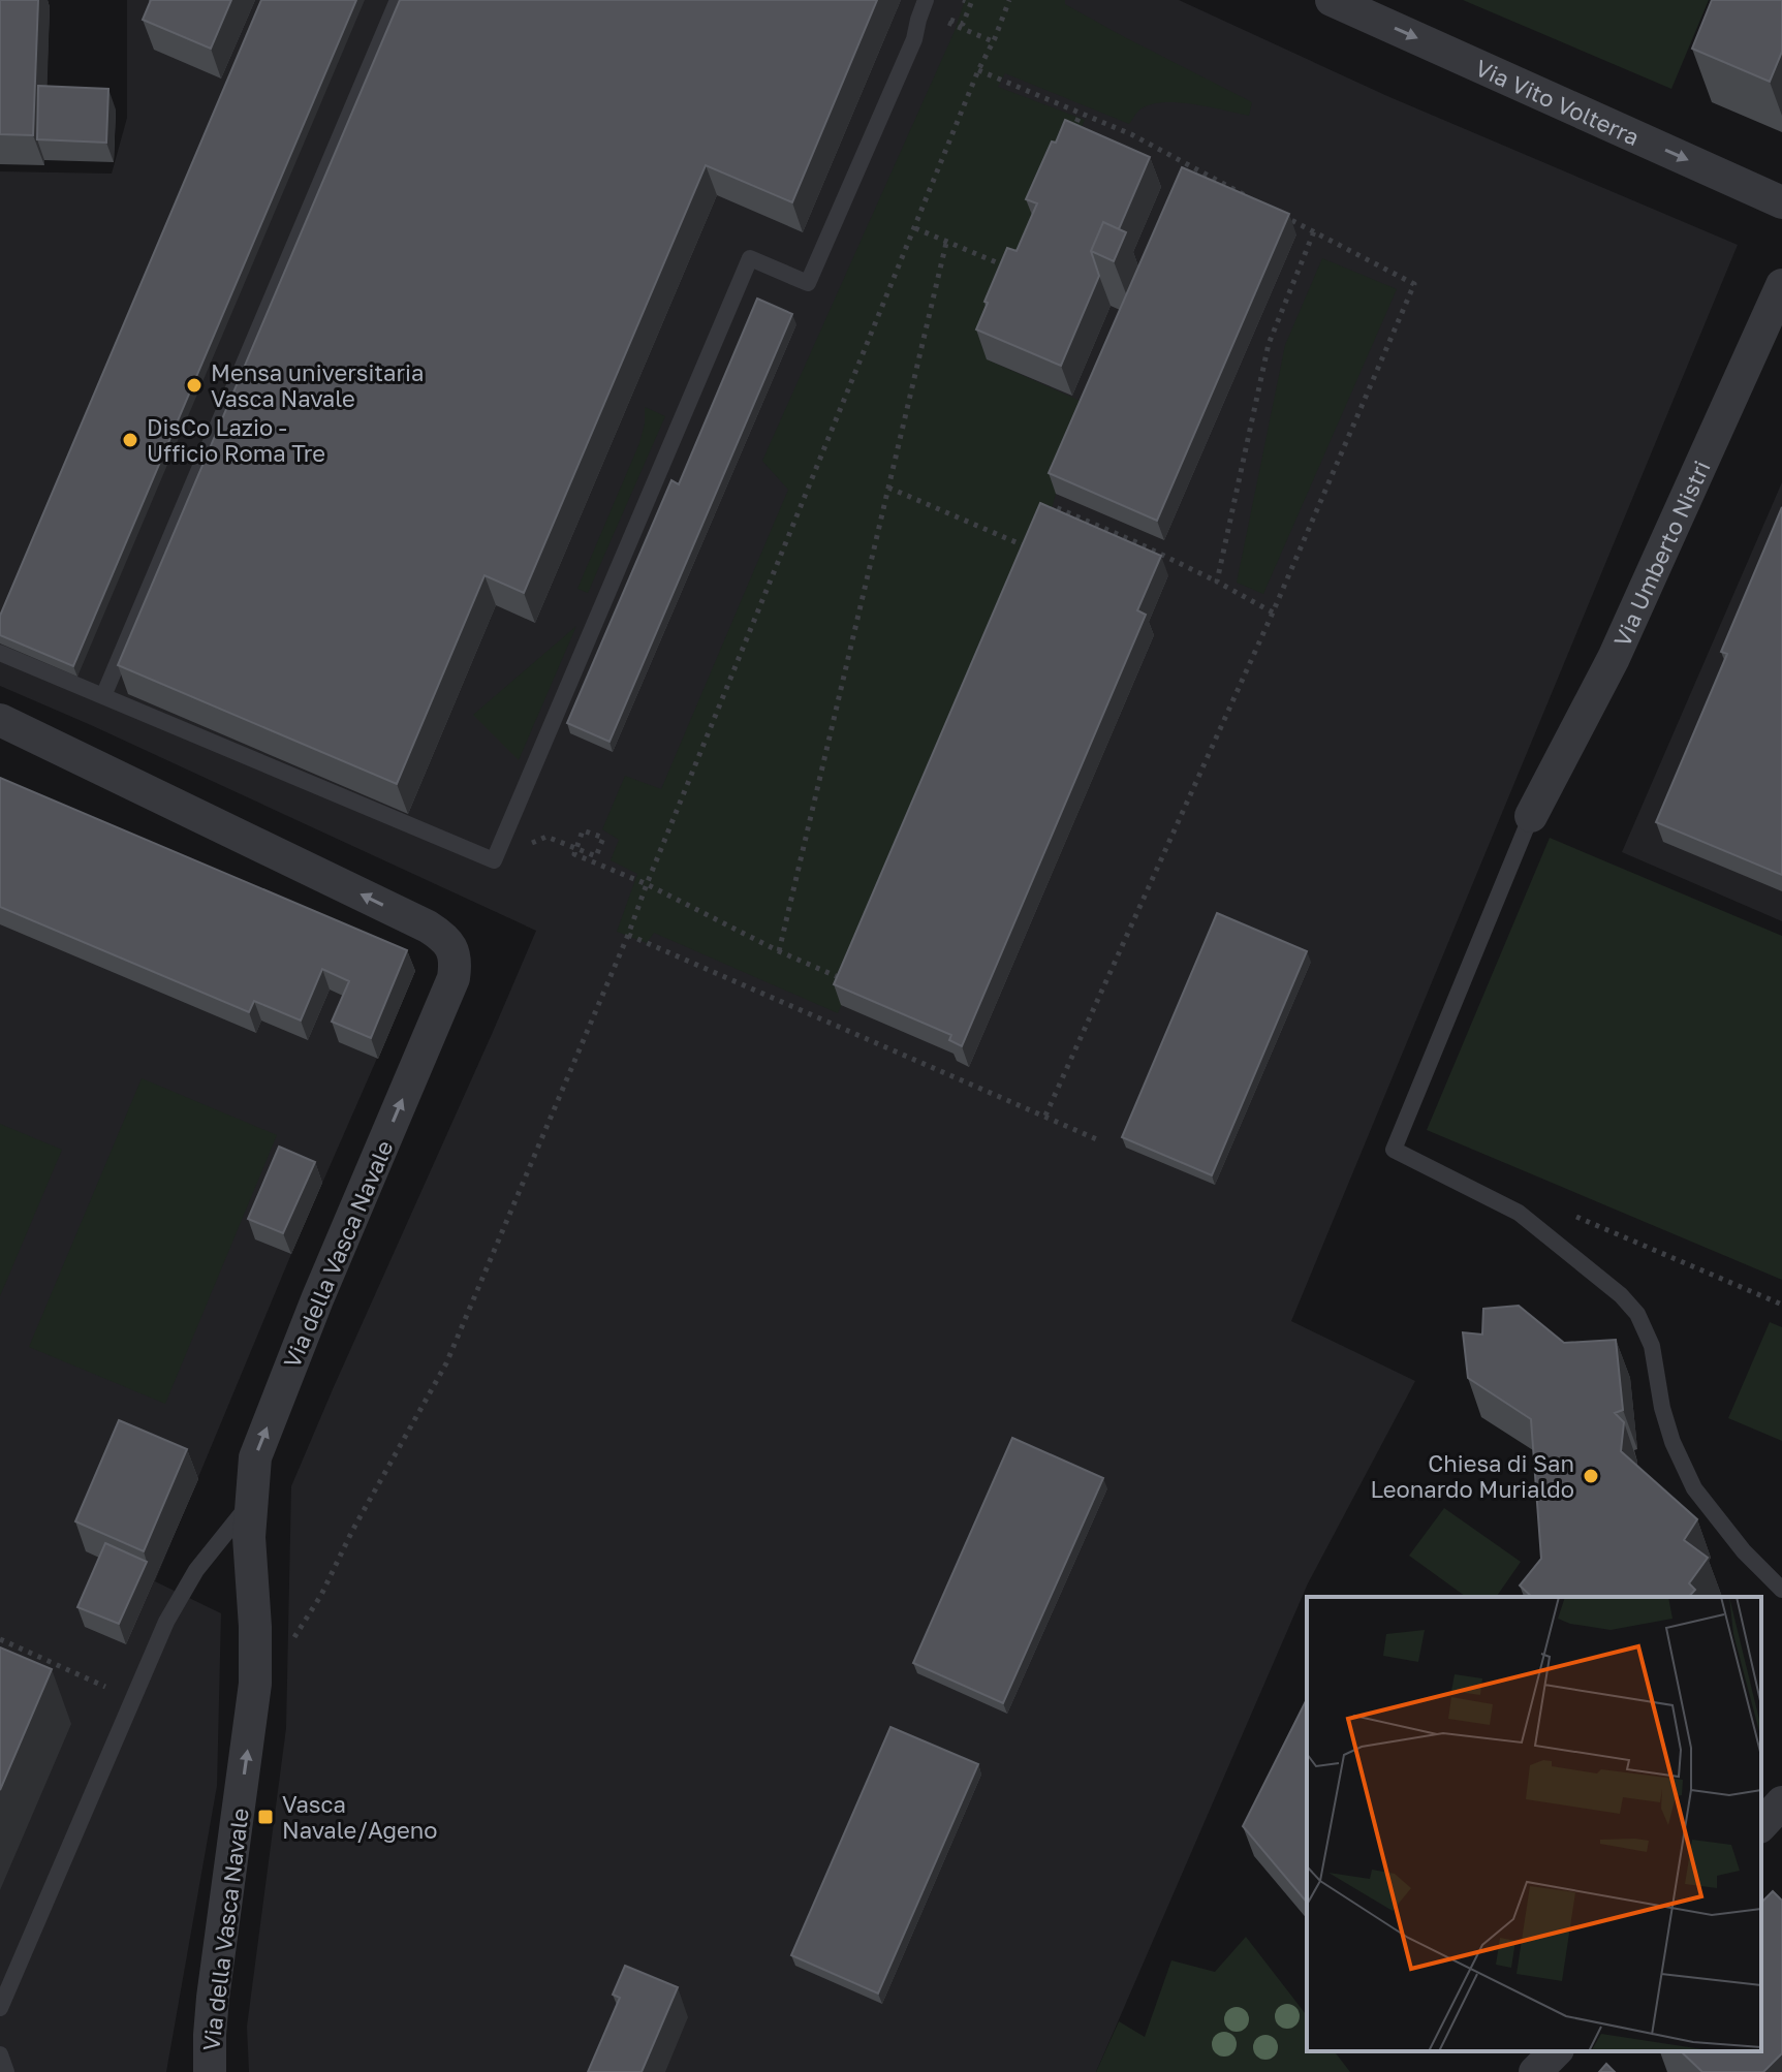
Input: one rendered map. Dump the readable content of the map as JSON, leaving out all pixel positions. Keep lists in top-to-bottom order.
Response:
{
  "streets": {
    "street": ["Via Vito Volterra", "Via Umberto Nistri", "Via della Vasca Navale"]
  },
  "one_way": ["Via Vito Volterra", "Via della Vasca Navale"],
  "places": {
    "other": ["Mensa universitaria Vasca Navale", "DisCo Lazio - Ufficio Roma Tre", "Chiesa di San Leonardo Murialdo"],
    "transit": ["Vasca Navale/Ageno"]
  }
}
